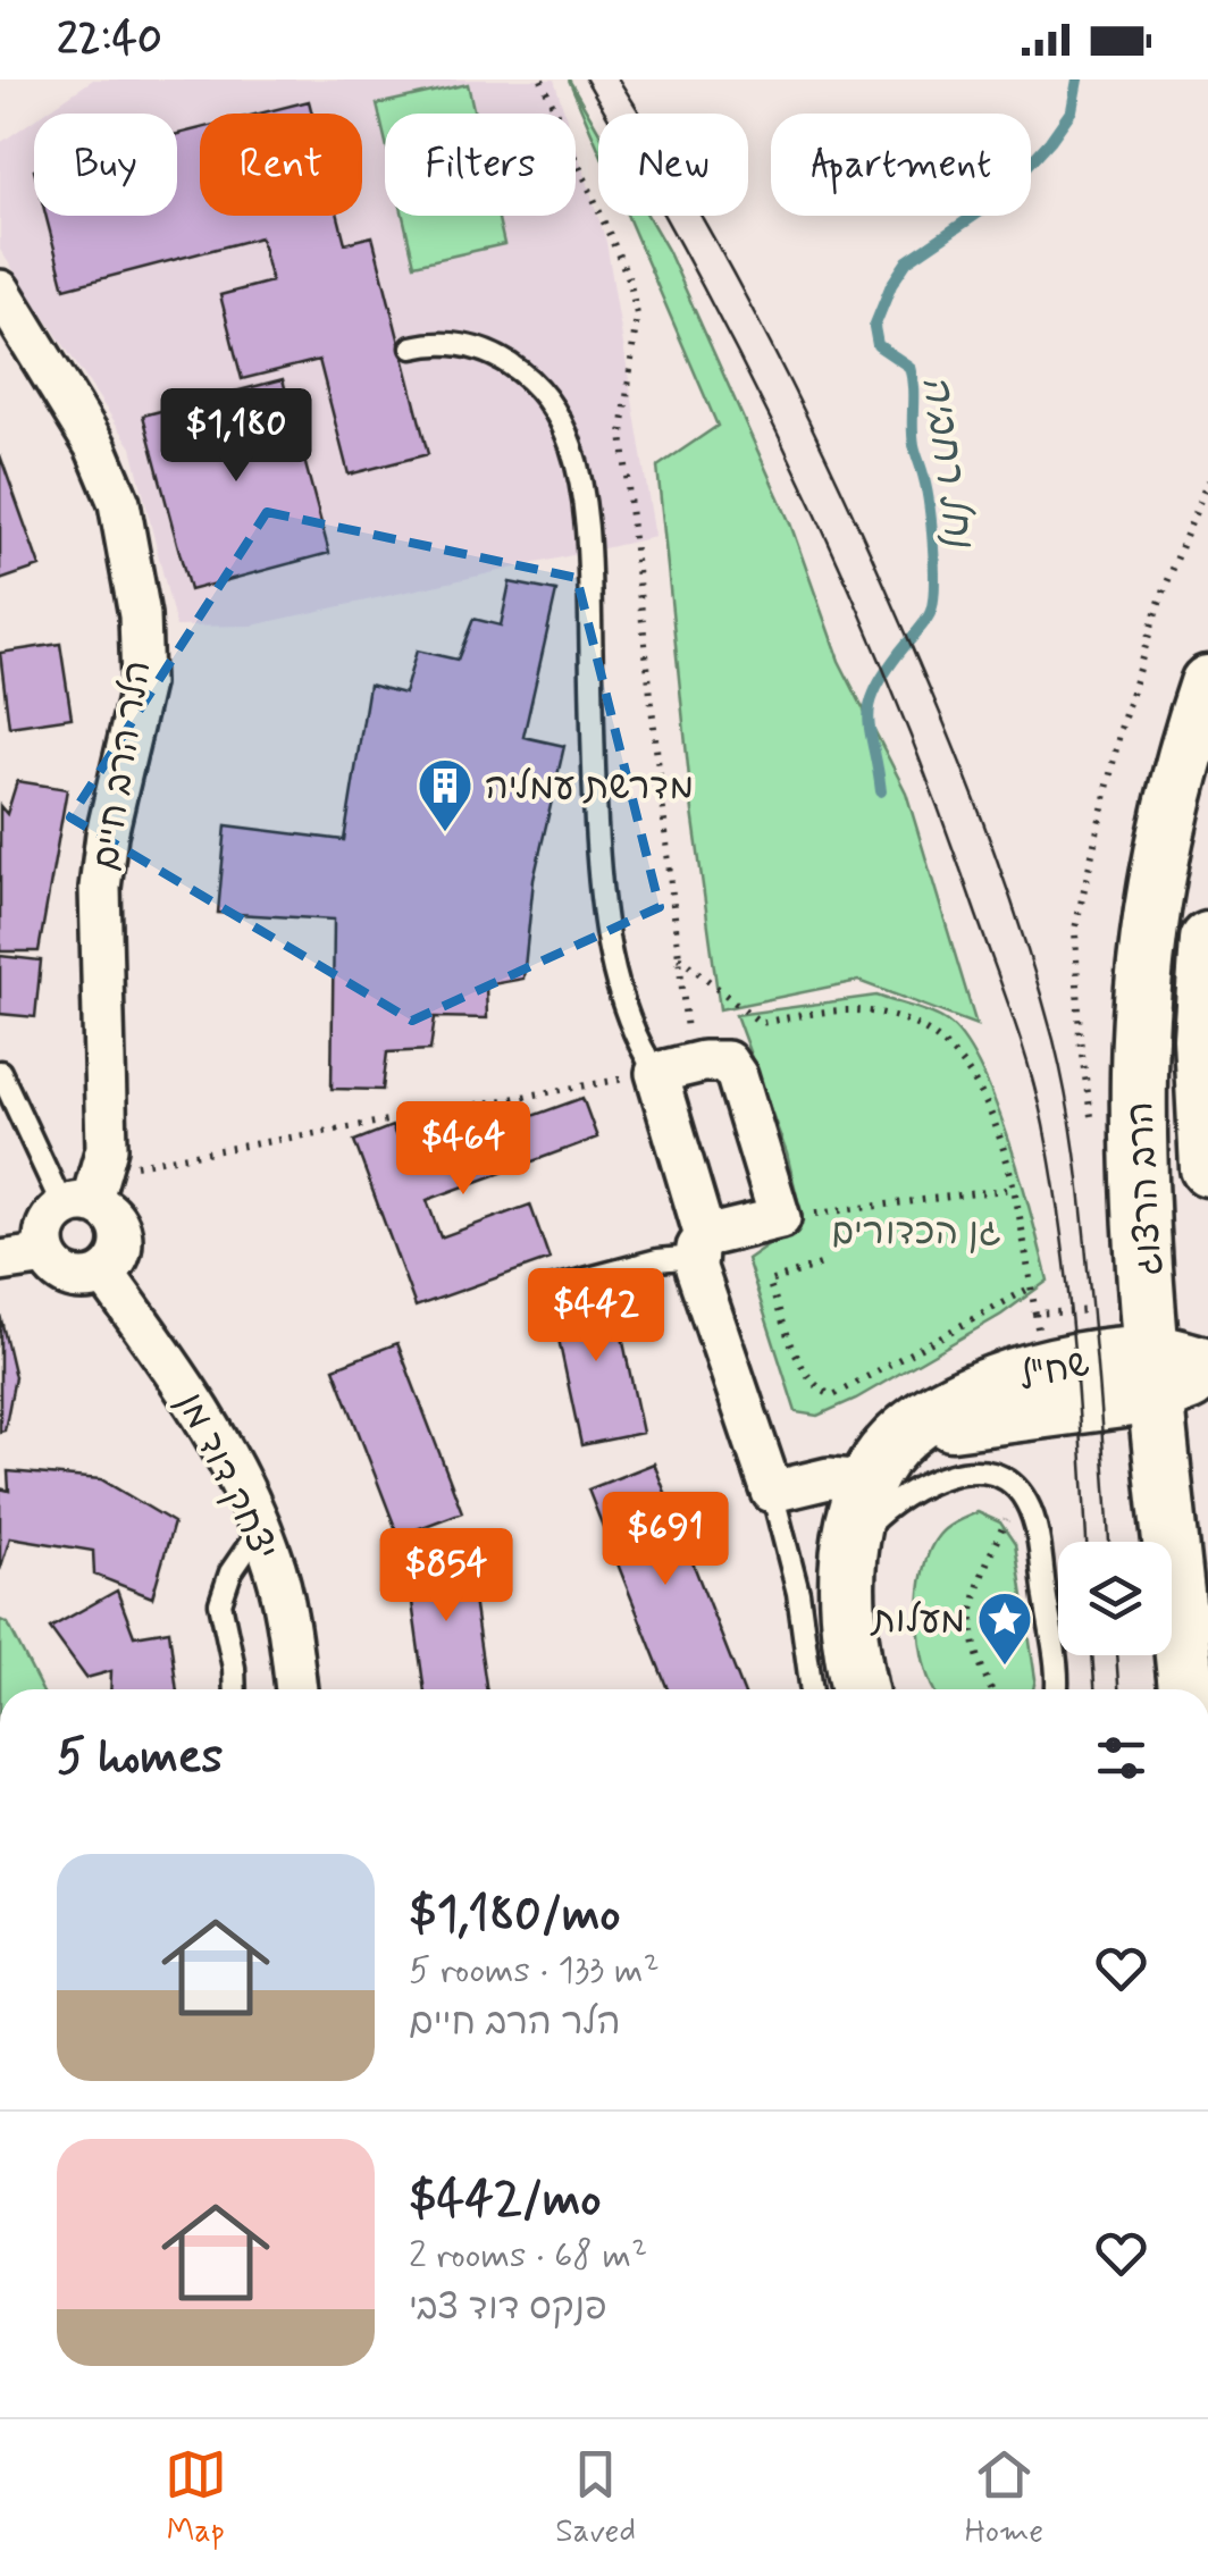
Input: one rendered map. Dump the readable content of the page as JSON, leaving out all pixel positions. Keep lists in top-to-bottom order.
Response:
{
  "streets": {
    "main road": ["הרב הרצוג", "שח\"ל"],
    "street": ["הלר הרב חיים", "יצחק דוד מן"]
  },
  "crossings": [
    ["הלר הרב חיים", "יצחק דוד מן"],
    ["הרב הרצוג", "שח\"ל"]
  ],
  "water": ["נחל רחביה"],
  "parks": ["גן הכדורים"],
  "places": {
    "building": ["מדרשת עמליה"],
    "place": ["מעלות"]
  },
  "page": {
    "status": "22:40",
    "chip": [
      "Buy",
      "Rent",
      "Filters",
      "New",
      "Apartment"
    ],
    "price": [
      "$1,180",
      "$464",
      "$442",
      "$691",
      "$854"
    ],
    "heading": "5 homes",
    "list": [
      {
        "name": "$1,180/mo",
        "note": "5 rooms · 133 m² · הלר הרב חיים"
      },
      {
        "name": "$442/mo",
        "note": "2 rooms · 68 m² · פנקס דוד צבי"
      }
    ],
    "tabs": ["Map", "Saved", "Home"]
  }
}
